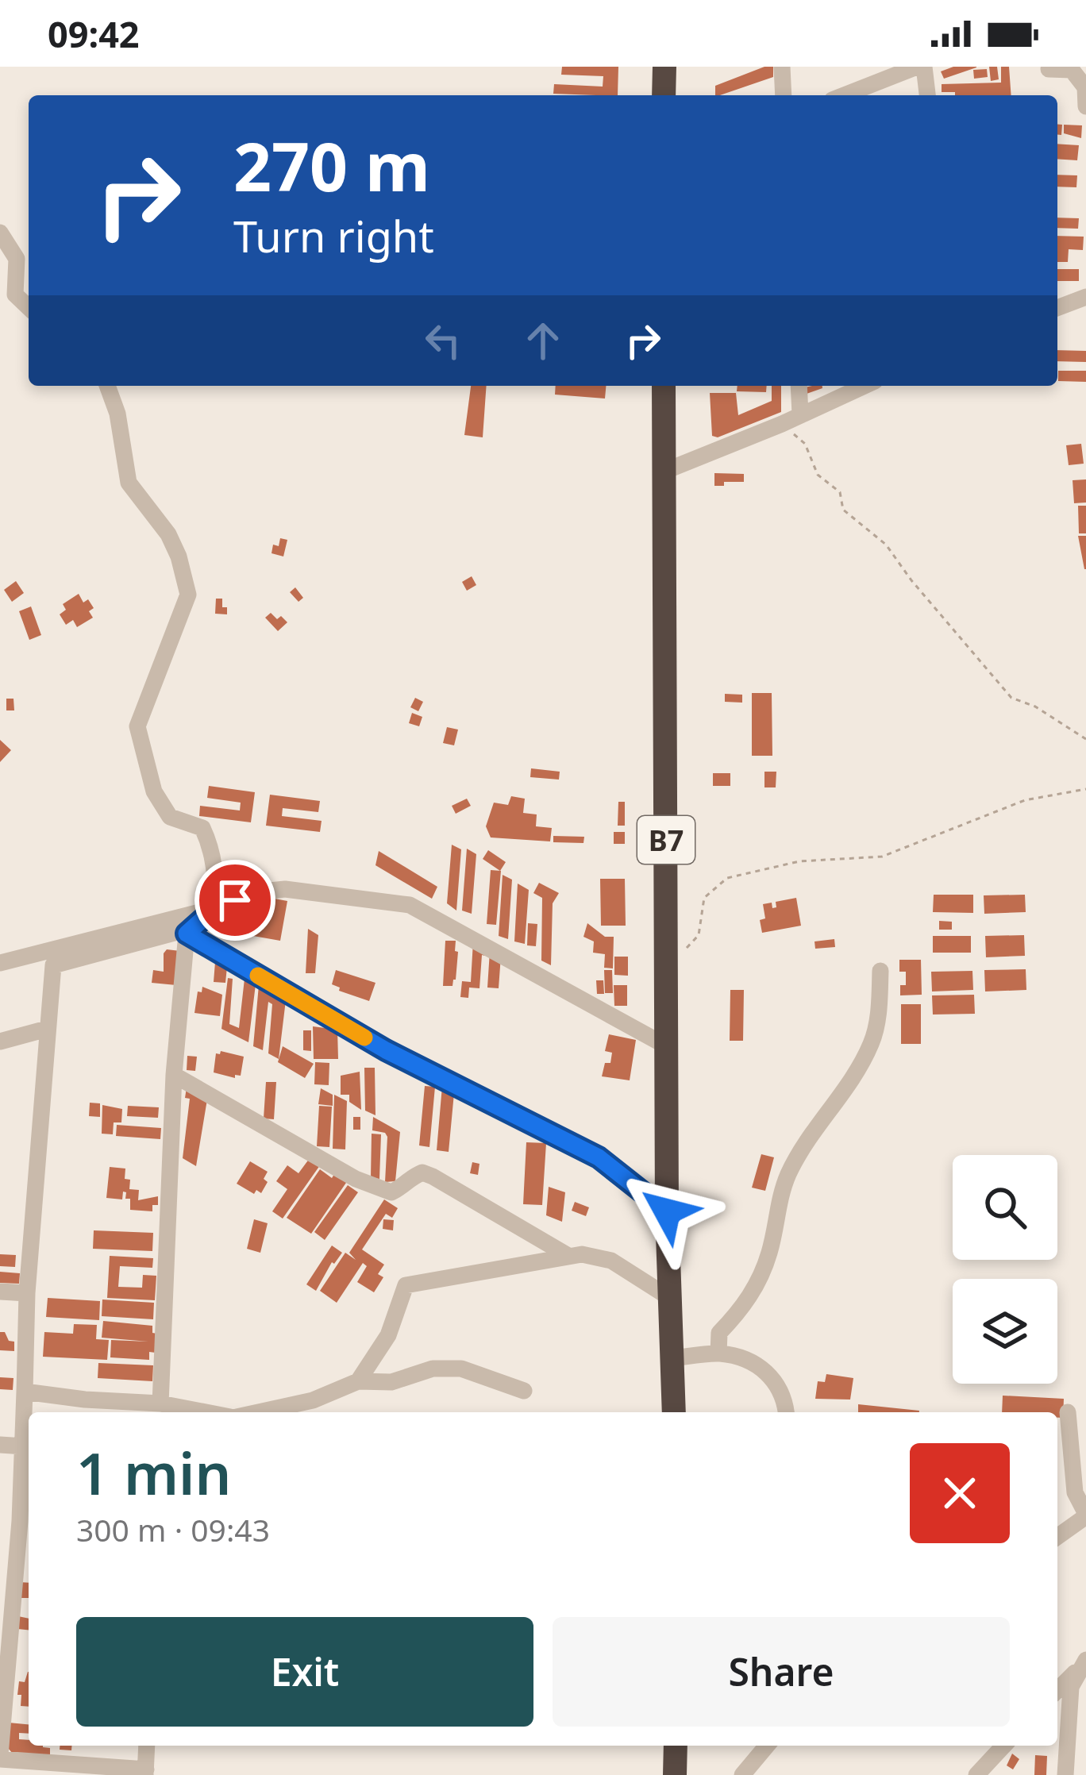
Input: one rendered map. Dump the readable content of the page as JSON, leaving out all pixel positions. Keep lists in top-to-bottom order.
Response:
{
  "streets": {
    "highway": ["B7"]
  },
  "page": {
    "status": "09:42",
    "turn": ["270 m", "Turn right"],
    "heading": ["1 min", "300 m · 09:43"],
    "buttons": ["Exit", "Share"]
  }
}
